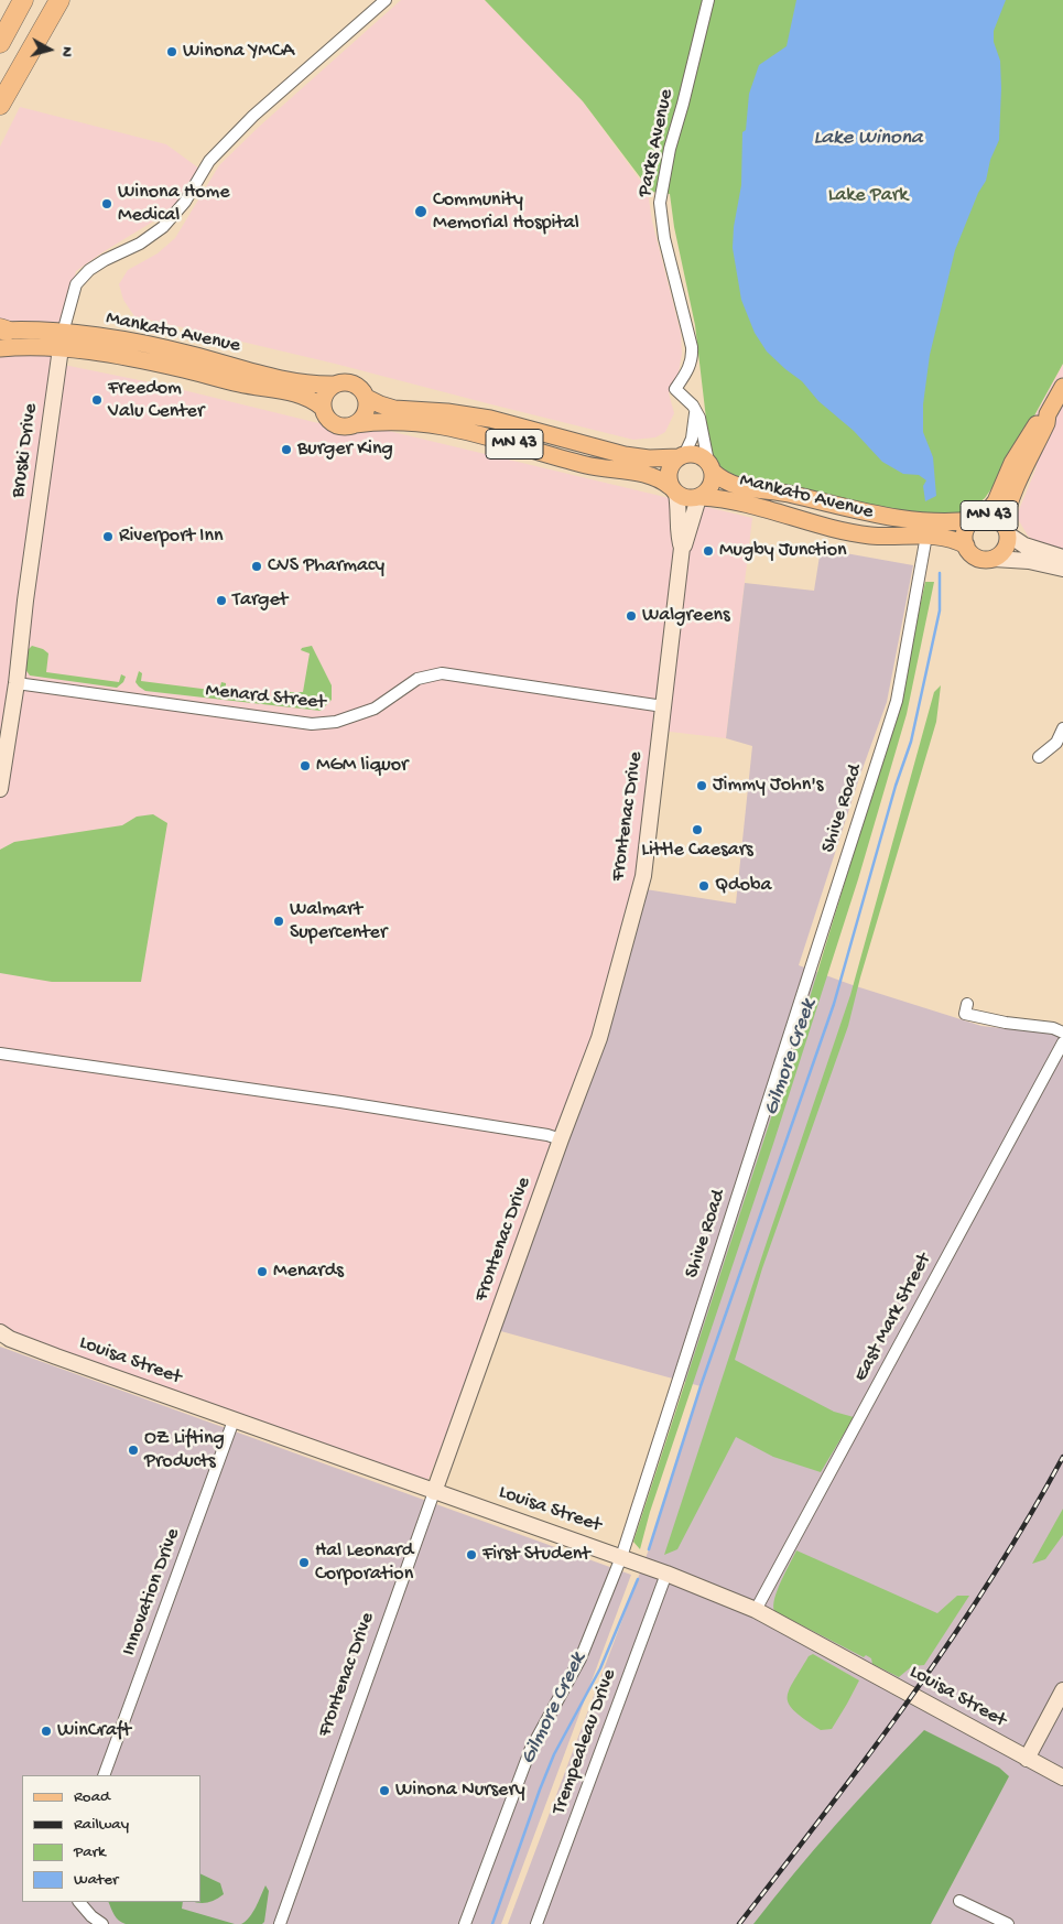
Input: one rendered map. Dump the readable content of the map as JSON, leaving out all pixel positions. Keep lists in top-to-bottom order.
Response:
{
  "streets": {
    "main road": ["Mankato Avenue", "MN 43"],
    "street": [
      "Parks Avenue",
      "Bruski Drive",
      "Menard Street",
      "Shive Road",
      "Frontenac Drive",
      "East Mark Street",
      "Louisa Street",
      "Innovation Drive",
      "Trempealeau Drive"
    ]
  },
  "crossings": [
    ["Parks Avenue", "Mankato Avenue"],
    ["Parks Avenue", "Frontenac Drive"],
    ["Mankato Avenue", "MN 43"],
    ["Mankato Avenue", "Bruski Drive"],
    ["Mankato Avenue", "Shive Road"],
    ["Mankato Avenue", "Frontenac Drive"],
    ["Bruski Drive", "Menard Street"],
    ["Menard Street", "Frontenac Drive"],
    ["Shive Road", "Louisa Street"],
    ["Frontenac Drive", "Louisa Street"],
    ["East Mark Street", "Louisa Street"],
    ["Louisa Street", "Innovation Drive"],
    ["Louisa Street", "Trempealeau Drive"]
  ],
  "water": ["Lake Winona", "Gilmore Creek"],
  "parks": ["Lake Park"],
  "places": [
    "Winona YMCA",
    "Winona Home Medical",
    "Community Memorial Hospital",
    "Freedom Valu Center",
    "Burger King",
    "Riverport Inn",
    "Mugby Junction",
    "CVS Pharmacy",
    "Target",
    "Walgreens",
    "MGM liquor",
    "Jimmy John's",
    "Little Caesars",
    "Qdoba",
    "Walmart Supercenter",
    "Menards",
    "OZ Lifting Products",
    "First Student",
    "Hal Leonard Corporation",
    "WinCraft",
    "Winona Nursery"
  ],
  "legend": [
    "Road",
    "Railway",
    "Park",
    "Water"
  ],
  "north": "right"
}
